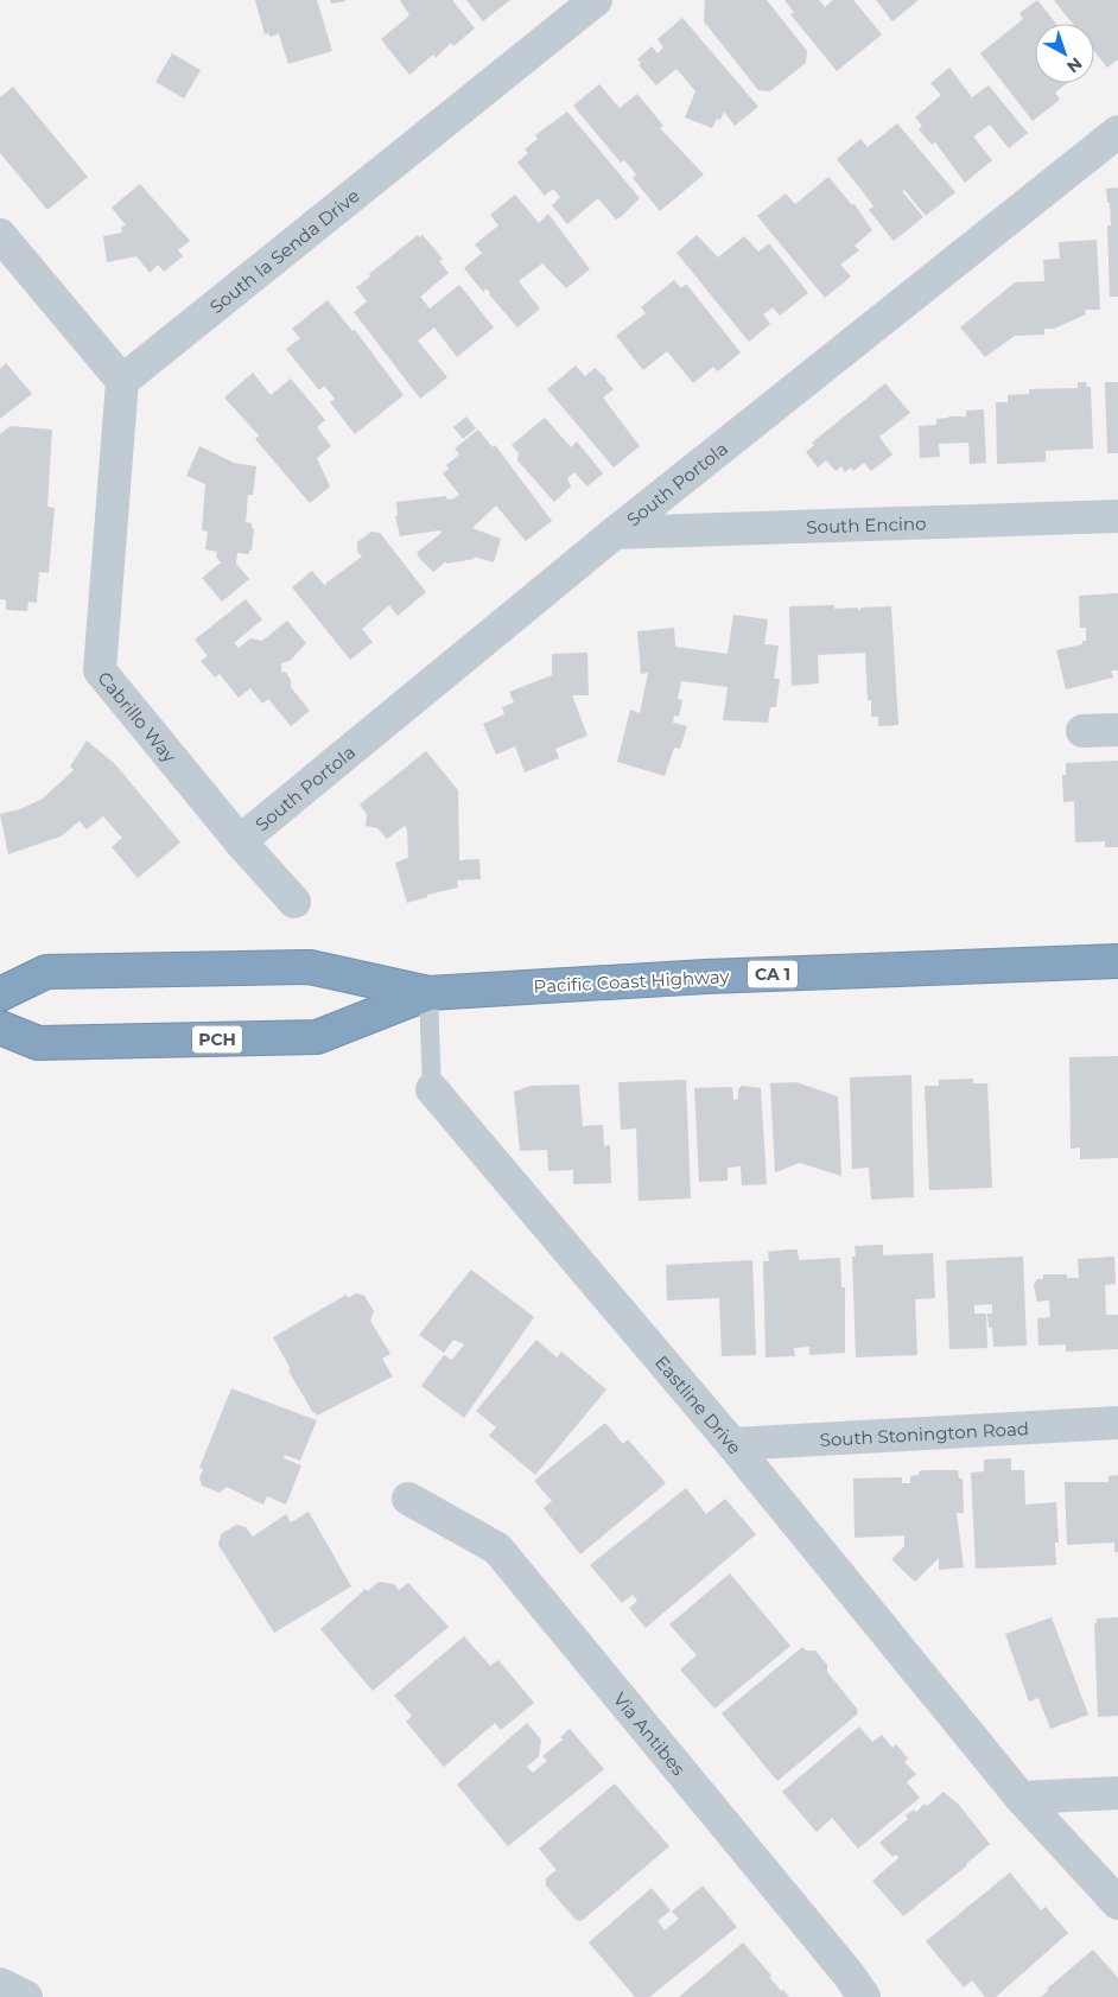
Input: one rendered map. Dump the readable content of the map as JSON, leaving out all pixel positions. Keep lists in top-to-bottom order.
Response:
{
  "streets": {
    "highway": ["CA 1", "Pacific Coast Highway", "PCH"],
    "street": [
      "South la Senda Drive",
      "South Portola",
      "South Encino",
      "Cabrillo Way",
      "Eastline Drive",
      "South Stonington Road",
      "Via Antibes"
    ]
  },
  "crossings": [
    ["South la Senda Drive", "Cabrillo Way"],
    ["South Portola", "South Encino"],
    ["South Portola", "Cabrillo Way"],
    ["Pacific Coast Highway", "Eastline Drive"],
    ["Eastline Drive", "South Stonington Road"]
  ],
  "north": "bottom right"
}
